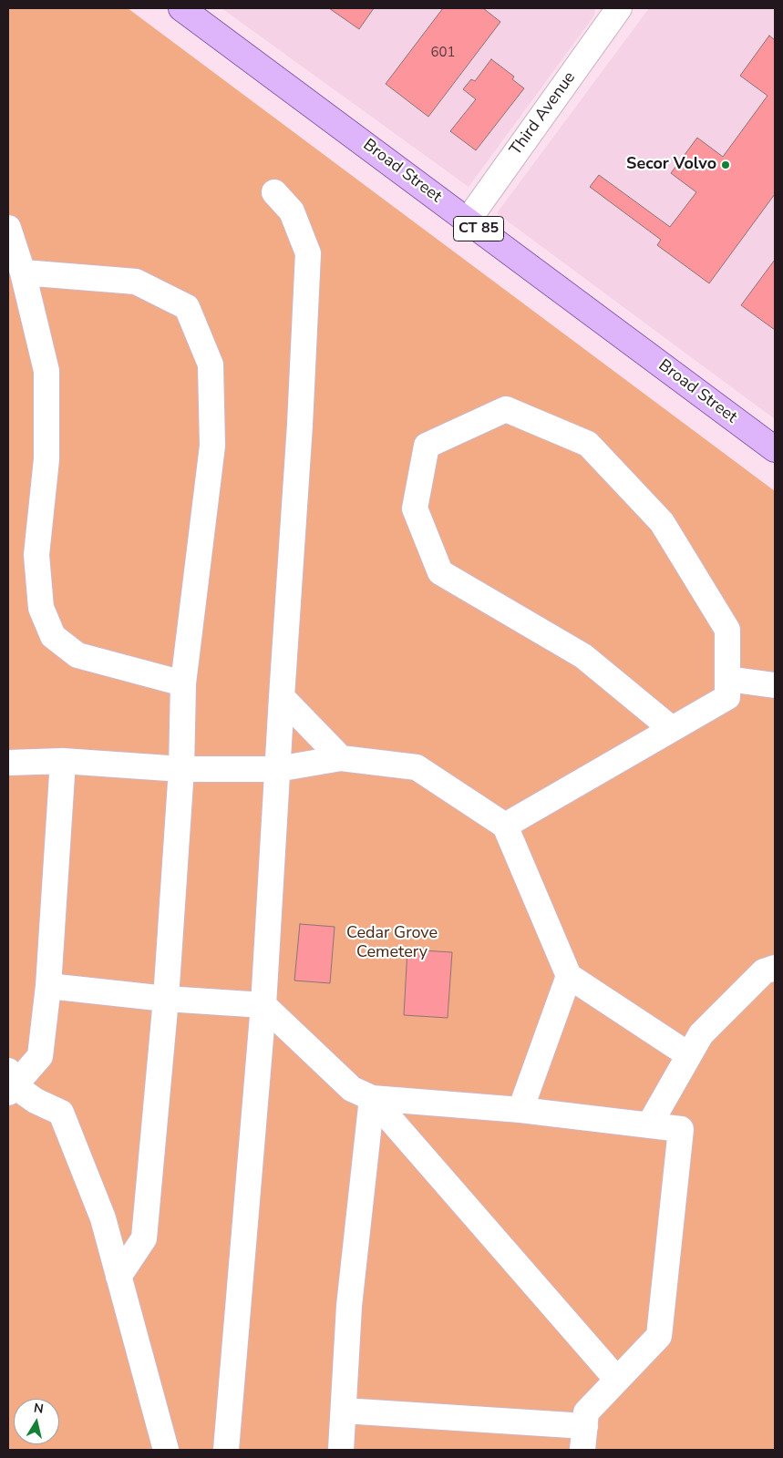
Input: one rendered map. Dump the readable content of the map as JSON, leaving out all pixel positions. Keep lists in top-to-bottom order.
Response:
{
  "streets": {
    "main road": ["Broad Street", "CT 85"],
    "street": ["Third Avenue"]
  },
  "crossings": [
    ["Third Avenue", "Broad Street"]
  ],
  "parks": ["Cedar Grove Cemetery"],
  "places": ["Secor Volvo"],
  "house_numbers": ["601"],
  "north": "top"
}
